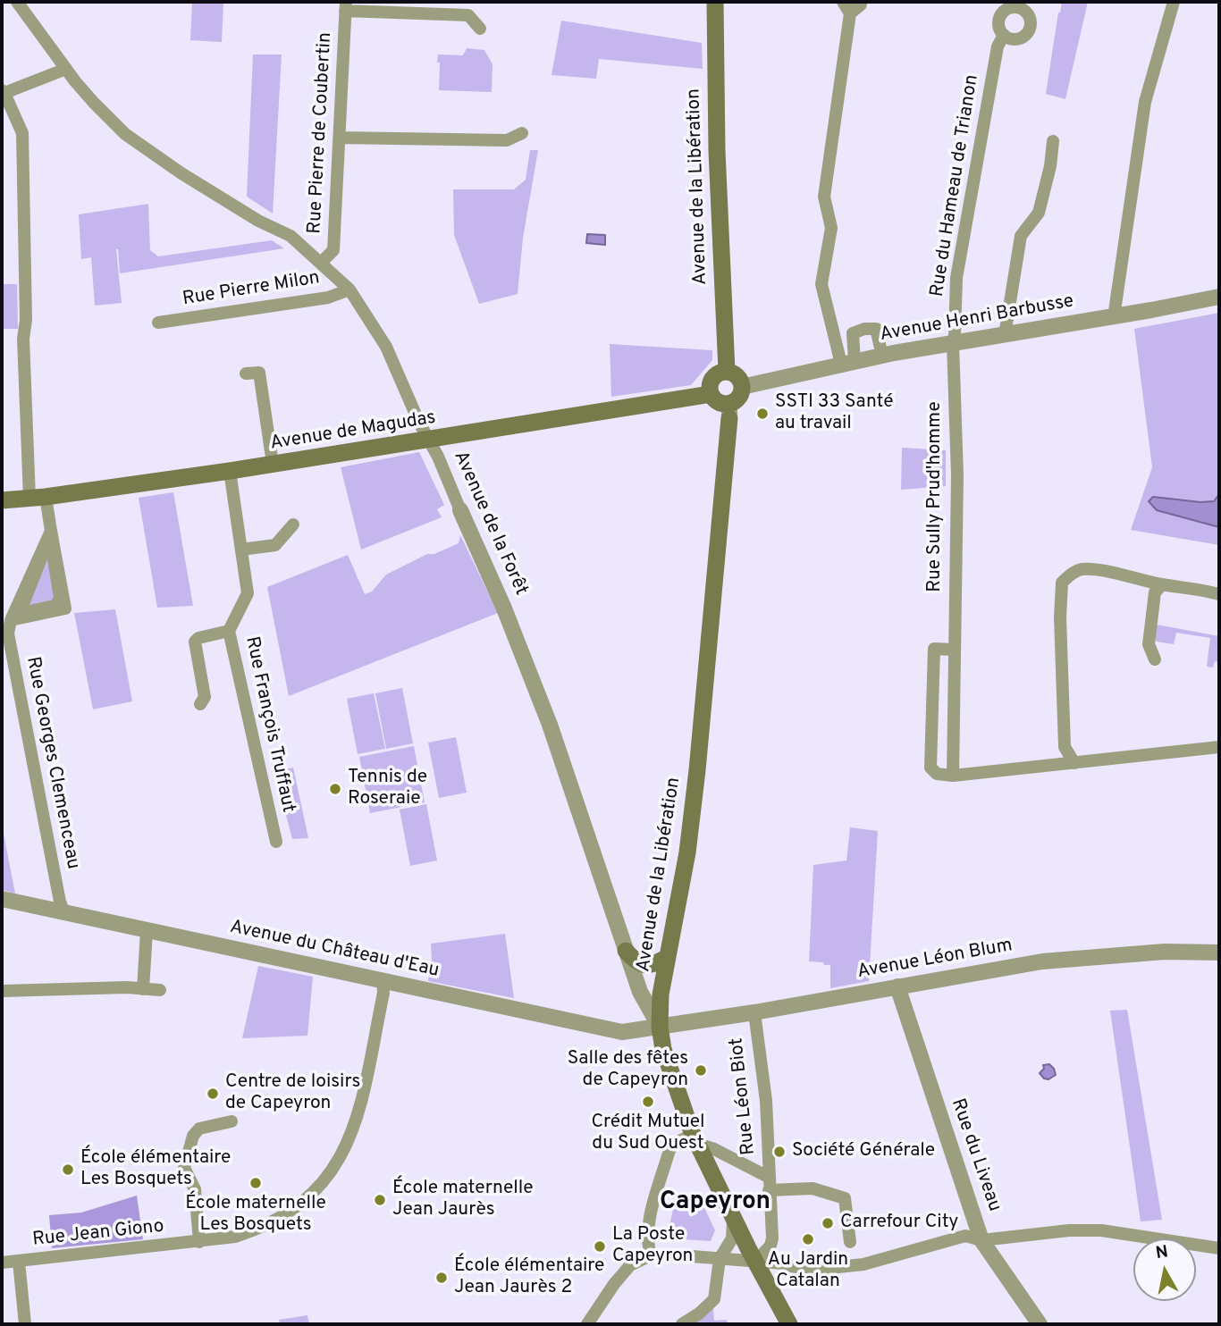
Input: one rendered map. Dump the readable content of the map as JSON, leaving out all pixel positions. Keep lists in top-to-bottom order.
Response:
{
  "streets": {
    "main road": ["Avenue de la Libération", "Avenue de Magudas"],
    "street": [
      "Rue Pierre de Coubertin",
      "Rue du Hameau de Trianon",
      "Rue Pierre Milon",
      "Avenue Henri Barbusse",
      "Rue Sully Prud'homme",
      "Avenue de la Forêt",
      "Rue François Truffaut",
      "Rue Georges Clemenceau",
      "Avenue du Château d'Eau",
      "Avenue Léon Blum",
      "Rue Léon Biot",
      "Rue du Liveau",
      "Rue Jean Giono"
    ]
  },
  "crossings": [
    ["Rue Pierre de Coubertin", "Avenue de la Forêt"],
    ["Rue du Hameau de Trianon", "Avenue Henri Barbusse"],
    ["Rue du Hameau de Trianon", "Rue Sully Prud'homme"],
    ["Avenue de la Libération", "Avenue Henri Barbusse"],
    ["Avenue de la Libération", "Avenue de Magudas"],
    ["Avenue de la Libération", "Avenue de la Forêt"],
    ["Avenue de la Libération", "Avenue du Château d'Eau"],
    ["Avenue de la Libération", "Avenue Léon Blum"],
    ["Avenue de la Libération", "Rue Léon Biot"],
    ["Rue Pierre Milon", "Avenue de la Forêt"],
    ["Avenue Henri Barbusse", "Avenue de Magudas"],
    ["Avenue Henri Barbusse", "Rue Sully Prud'homme"],
    ["Avenue de Magudas", "Avenue de la Forêt"],
    ["Avenue de Magudas", "Rue François Truffaut"],
    ["Avenue de la Forêt", "Avenue du Château d'Eau"],
    ["Avenue de la Forêt", "Avenue Léon Blum"],
    ["Rue Georges Clemenceau", "Avenue du Château d'Eau"],
    ["Avenue du Château d'Eau", "Avenue Léon Blum"],
    ["Avenue du Château d'Eau", "Rue Jean Giono"],
    ["Avenue Léon Blum", "Rue Léon Biot"],
    ["Avenue Léon Blum", "Rue du Liveau"]
  ],
  "districts": ["Capeyron"],
  "places": [
    "SSTI 33 Santé au travail",
    "Tennis de Roseraie",
    "Salle des fêtes de Capeyron",
    "Centre de loisirs de Capeyron",
    "Crédit Mutuel du Sud Ouest",
    "Société Générale",
    "École élémentaire Les Bosquets",
    "École maternelle Les Bosquets",
    "École maternelle Jean Jaurès",
    "Carrefour City",
    "Au Jardin Catalan",
    "La Poste Capeyron",
    "École élémentaire Jean Jaurès 2"
  ],
  "north": "top"
}
